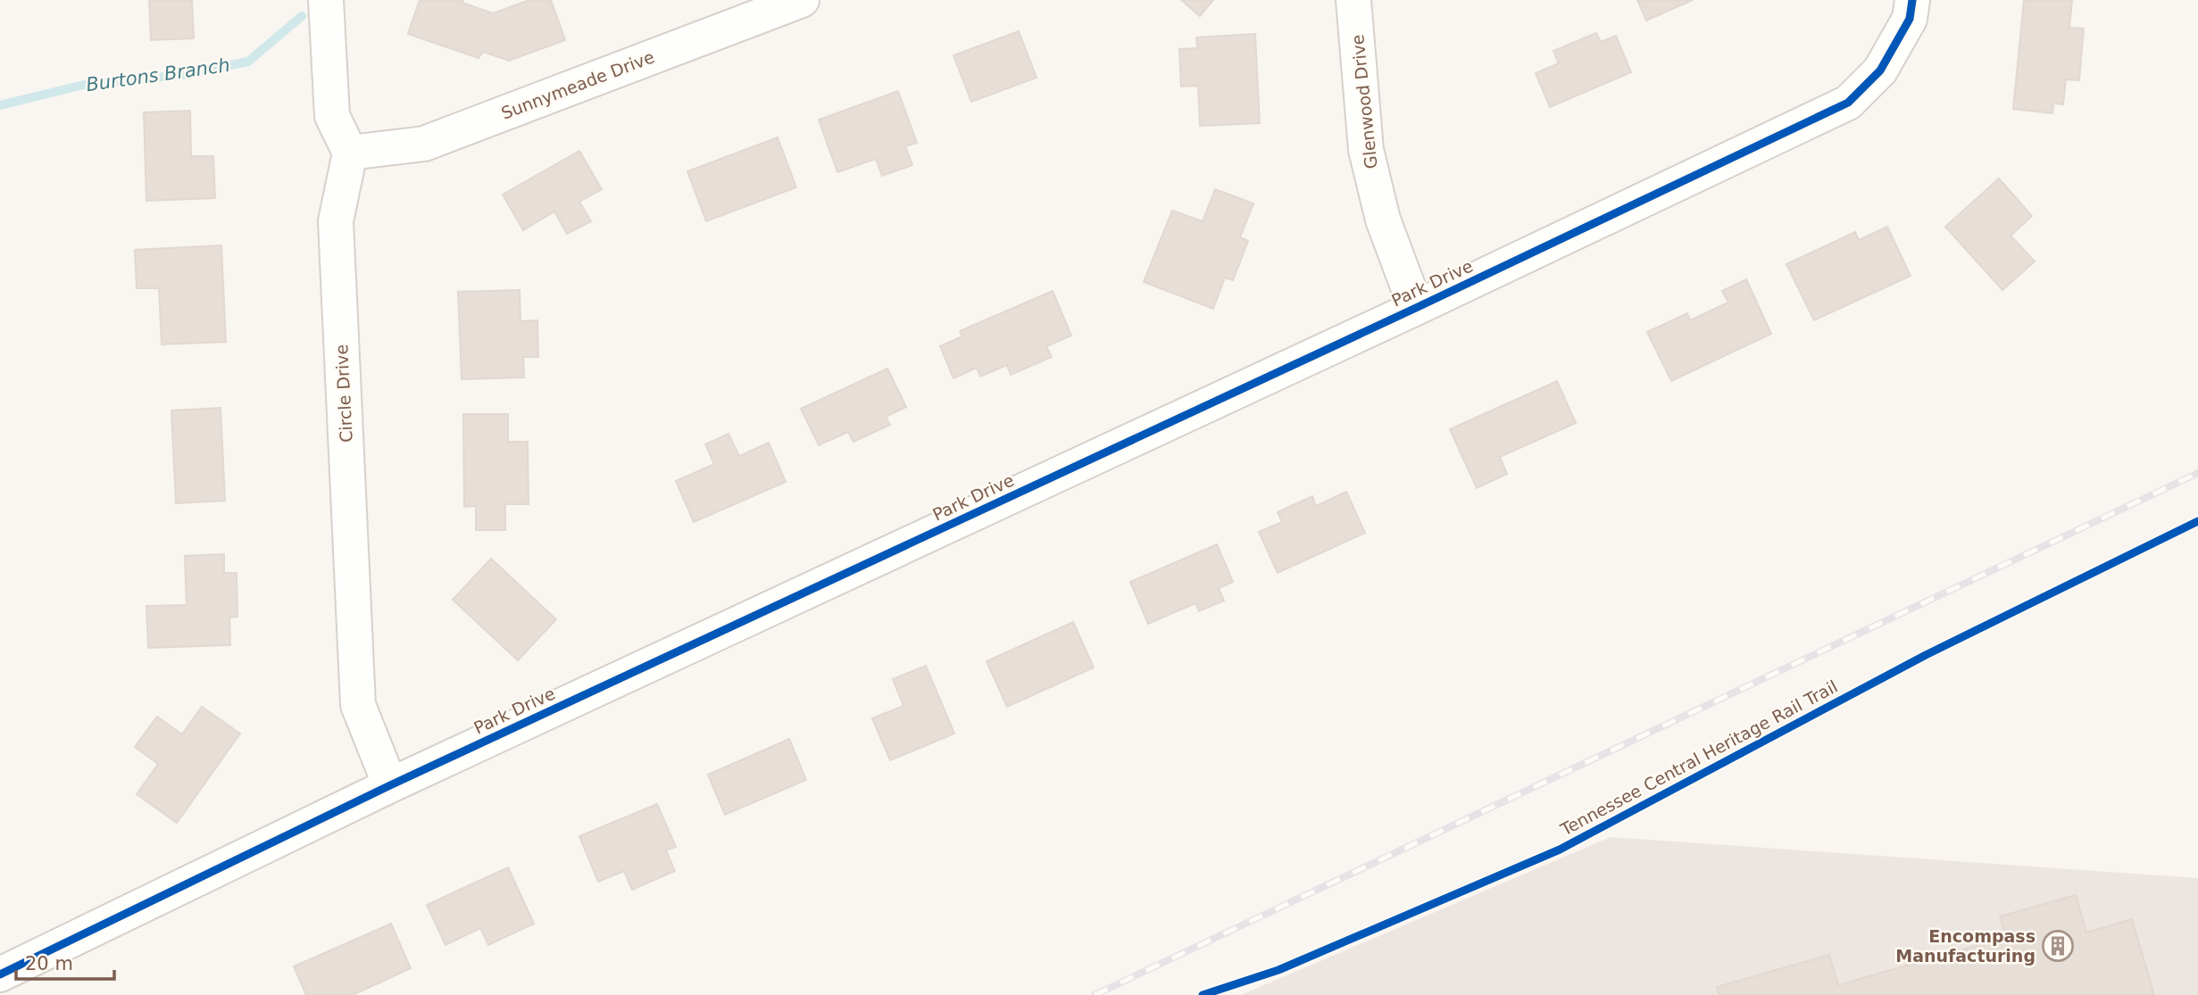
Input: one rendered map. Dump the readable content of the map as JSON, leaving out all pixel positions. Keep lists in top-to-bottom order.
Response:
{
  "streets": {
    "street": [
      "Sunnymeade Drive",
      "Glenwood Drive",
      "Park Drive",
      "Circle Drive"
    ],
    "cycle path": ["Tennessee Central Heritage Rail Trail"]
  },
  "crossings": [
    ["Sunnymeade Drive", "Circle Drive"],
    ["Glenwood Drive", "Park Drive"],
    ["Park Drive", "Circle Drive"]
  ],
  "water": ["Burtons Branch"],
  "places": {
    "building": ["Encompass Manufacturing"]
  },
  "scale_bar": "20 m"
}
